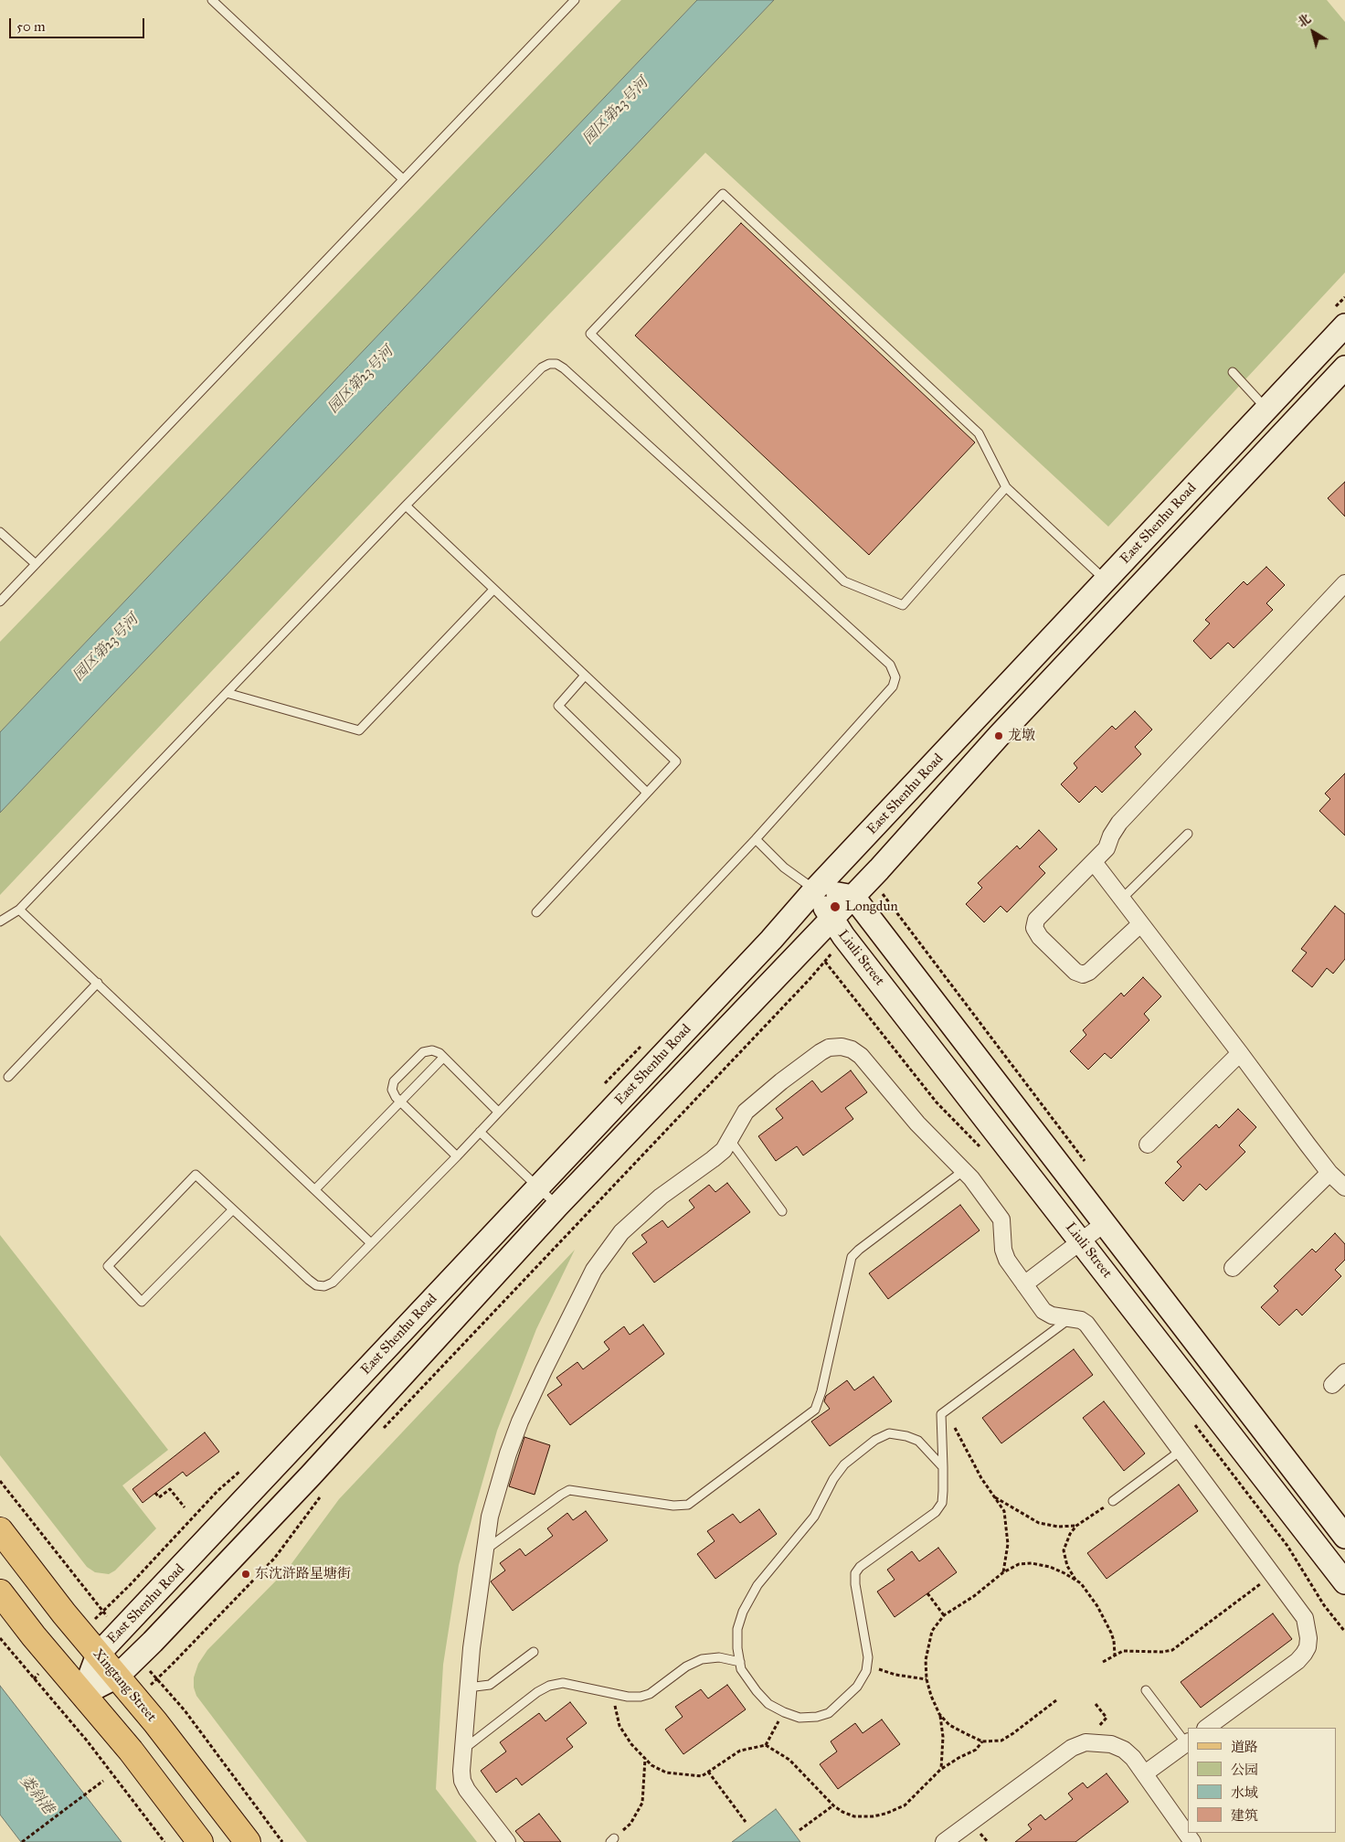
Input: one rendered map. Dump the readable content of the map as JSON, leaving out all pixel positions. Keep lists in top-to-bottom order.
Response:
{
  "streets": {
    "main road": ["East Shenhu Road", "Liuli Street", "Xingtang Street"]
  },
  "crossings": [
    ["East Shenhu Road", "Liuli Street"],
    ["East Shenhu Road", "Xingtang Street"]
  ],
  "water": ["园区第23号河", "娄斜港"],
  "places": ["龙墩", "Longdun", "东沈浒路星塘街"],
  "legend": [
    "道路",
    "公园",
    "水域",
    "建筑"
  ],
  "scale_bar": "50 m",
  "north": "top left"
}
